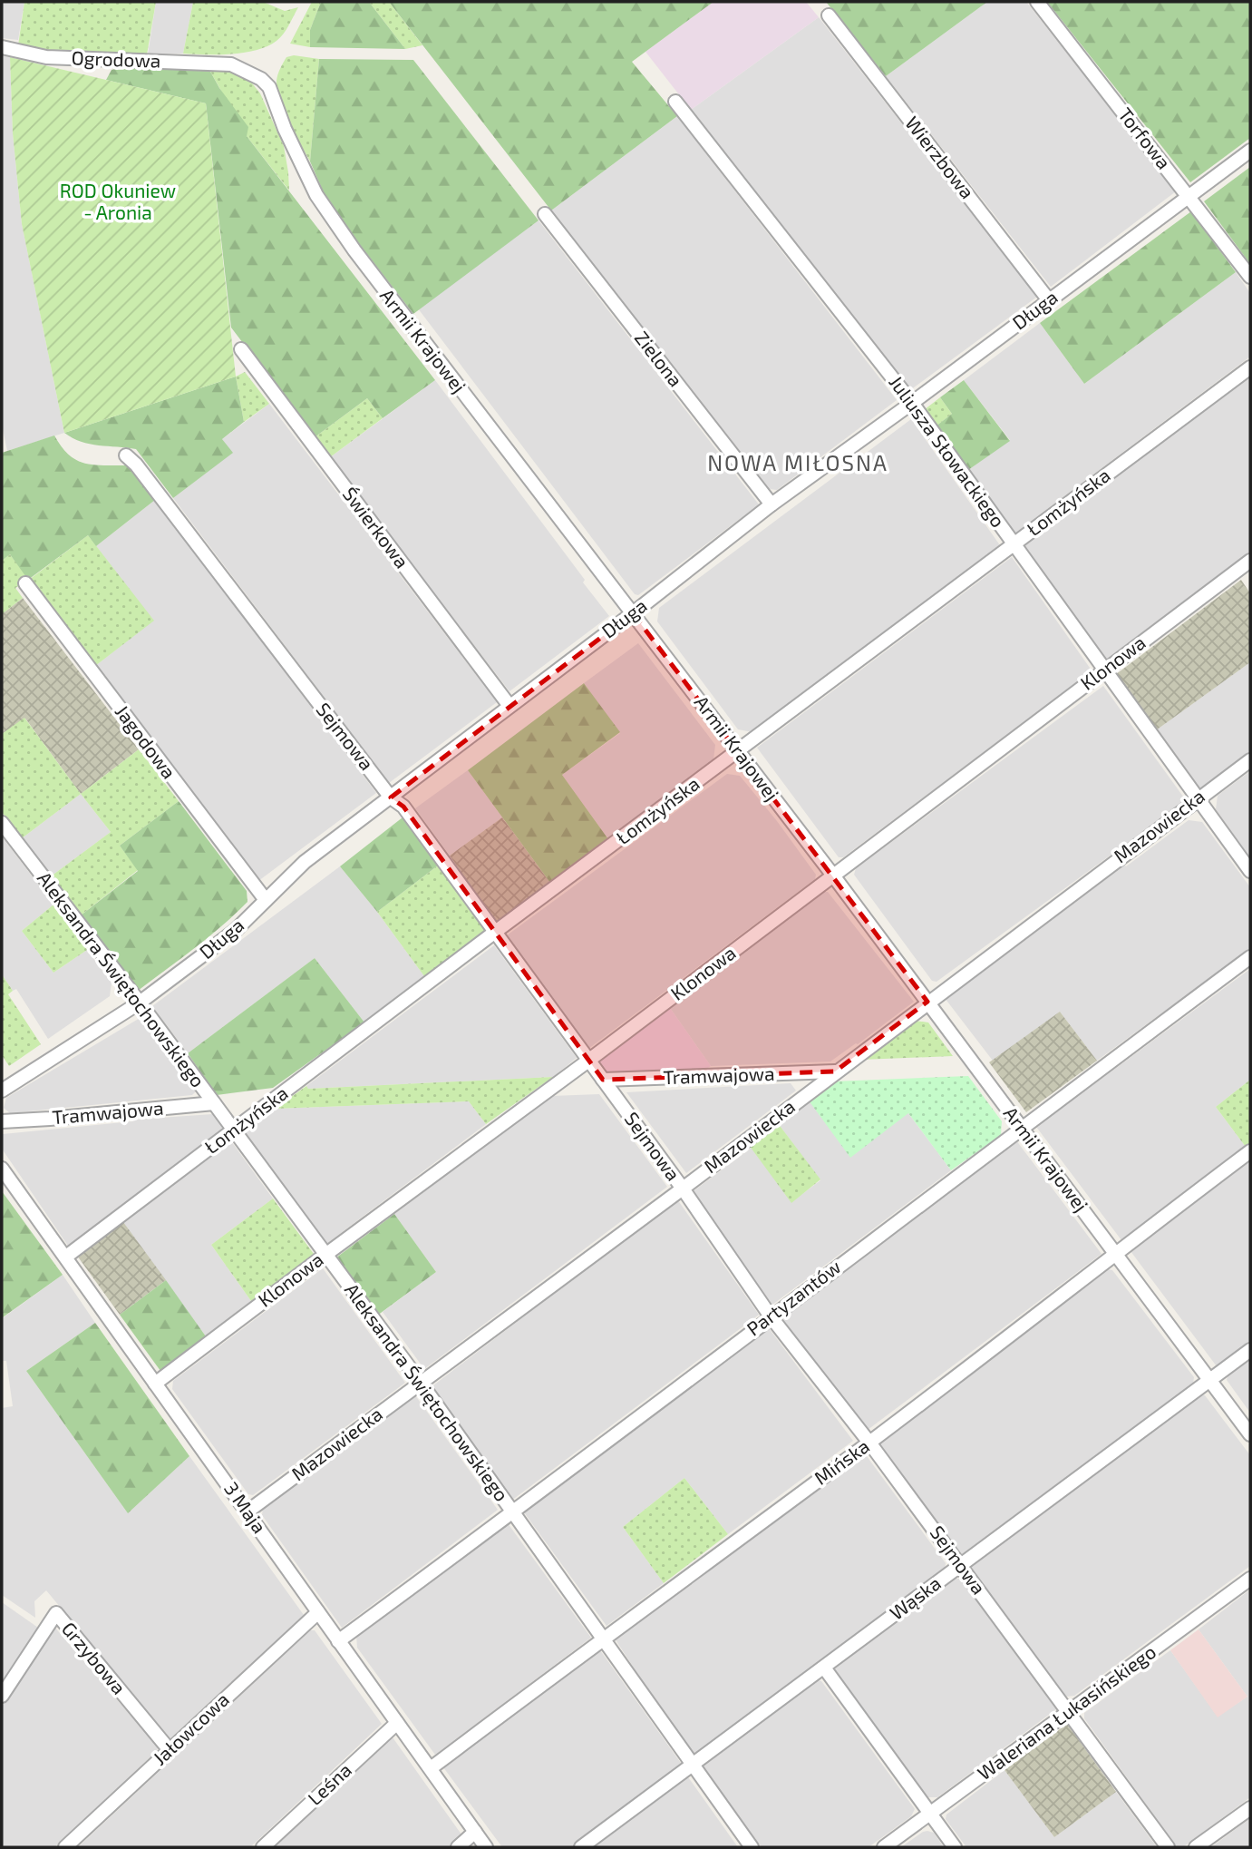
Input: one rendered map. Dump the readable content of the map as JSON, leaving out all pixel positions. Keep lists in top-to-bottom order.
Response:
{
  "streets": {
    "street": [
      "Ogrodowa",
      "Torfowa",
      "Wierzbowa",
      "Długa",
      "Armii Krajowej",
      "Zielona",
      "Juliusza Słowackiego",
      "Łomżyńska",
      "Świerkowa",
      "Klonowa",
      "Sejmowa",
      "Jagodowa",
      "Mazowiecka",
      "Aleksandra Świętochowskiego",
      "Tramwajowa",
      "Partyzantów",
      "Mińska",
      "3 Maja",
      "Wąska",
      "Grzybowa",
      "Waleriana Łukasińskiego",
      "Jałowcowa",
      "Leśna"
    ]
  },
  "crossings": [
    ["Ogrodowa", "Armii Krajowej"],
    ["Torfowa", "Długa"],
    ["Wierzbowa", "Długa"],
    ["Długa", "Armii Krajowej"],
    ["Długa", "Zielona"],
    ["Długa", "Juliusza Słowackiego"],
    ["Długa", "Świerkowa"],
    ["Długa", "Sejmowa"],
    ["Długa", "Jagodowa"],
    ["Długa", "Aleksandra Świętochowskiego"],
    ["Armii Krajowej", "Łomżyńska"],
    ["Armii Krajowej", "Klonowa"],
    ["Armii Krajowej", "Mazowiecka"],
    ["Armii Krajowej", "Partyzantów"],
    ["Armii Krajowej", "Mińska"],
    ["Armii Krajowej", "Wąska"],
    ["Juliusza Słowackiego", "Łomżyńska"],
    ["Juliusza Słowackiego", "Klonowa"],
    ["Juliusza Słowackiego", "Mazowiecka"],
    ["Łomżyńska", "Sejmowa"],
    ["Łomżyńska", "Aleksandra Świętochowskiego"],
    ["Łomżyńska", "3 Maja"],
    ["Klonowa", "Sejmowa"],
    ["Klonowa", "Aleksandra Świętochowskiego"],
    ["Klonowa", "3 Maja"],
    ["Sejmowa", "Mazowiecka"],
    ["Sejmowa", "Tramwajowa"],
    ["Sejmowa", "Partyzantów"],
    ["Sejmowa", "Mińska"],
    ["Sejmowa", "Wąska"],
    ["Sejmowa", "Waleriana Łukasińskiego"],
    ["Mazowiecka", "Aleksandra Świętochowskiego"],
    ["Mazowiecka", "Tramwajowa"],
    ["Mazowiecka", "3 Maja"],
    ["Aleksandra Świętochowskiego", "Tramwajowa"],
    ["Aleksandra Świętochowskiego", "Partyzantów"],
    ["Aleksandra Świętochowskiego", "Mińska"],
    ["Aleksandra Świętochowskiego", "Wąska"],
    ["Partyzantów", "3 Maja"],
    ["Mińska", "3 Maja"],
    ["3 Maja", "Jałowcowa"],
    ["3 Maja", "Leśna"],
    ["Grzybowa", "Jałowcowa"]
  ],
  "districts": ["NOWA MIŁOSNA"],
  "parks": ["ROD Okuniew - Aronia"]
}
